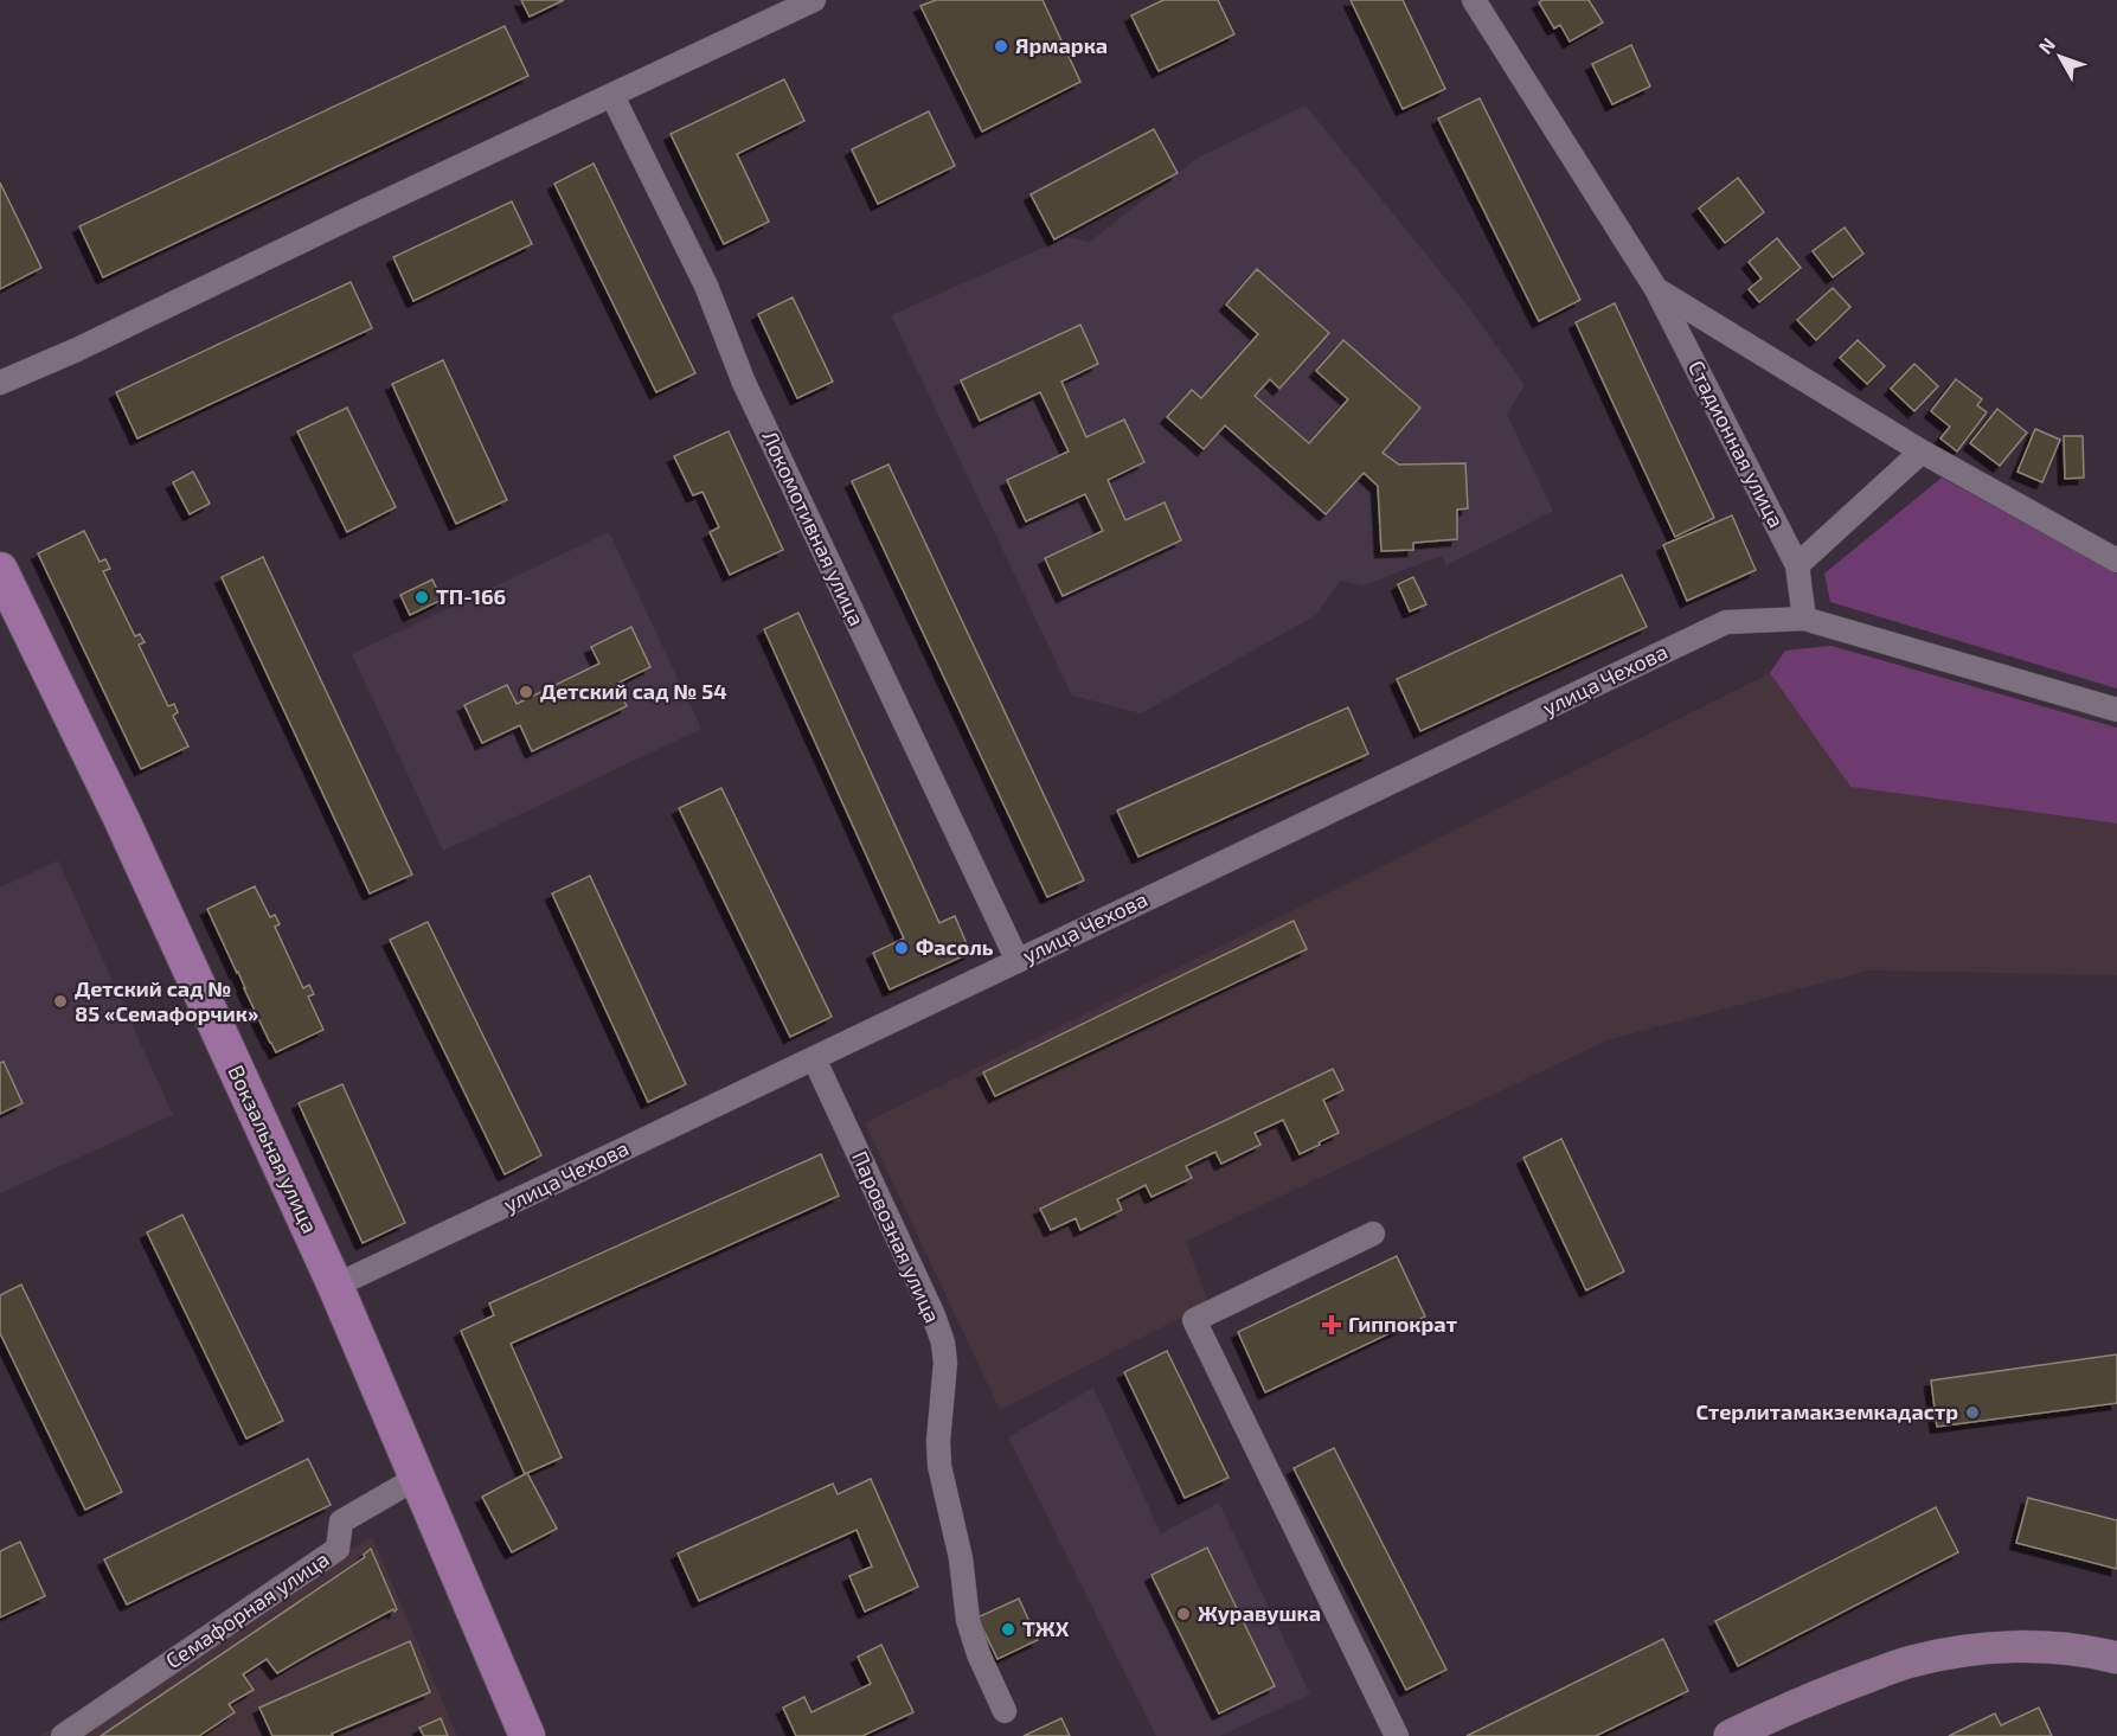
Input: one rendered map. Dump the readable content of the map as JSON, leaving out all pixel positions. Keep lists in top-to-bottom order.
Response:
{
  "streets": {
    "main road": ["Вокзальная улица"],
    "street": [
      "Стадионная улица",
      "Локомотивная улица",
      "улица Чехова",
      "Паровозная улица",
      "Семафорная улица"
    ]
  },
  "crossings": [
    ["Стадионная улица", "улица Чехова"],
    ["Локомотивная улица", "улица Чехова"],
    ["улица Чехова", "Вокзальная улица"],
    ["улица Чехова", "Паровозная улица"],
    ["Вокзальная улица", "Семафорная улица"]
  ],
  "places": {
    "other": [
      "Ярмарка",
      "ТП-166",
      "Детский сад № 54",
      "Фасоль",
      "Детский сад № 85 «Семафорчик»",
      "Стерлитамакземкадастр",
      "Журавушка",
      "ТЖХ"
    ],
    "health": ["Гиппократ"]
  },
  "north": "top left"
}
